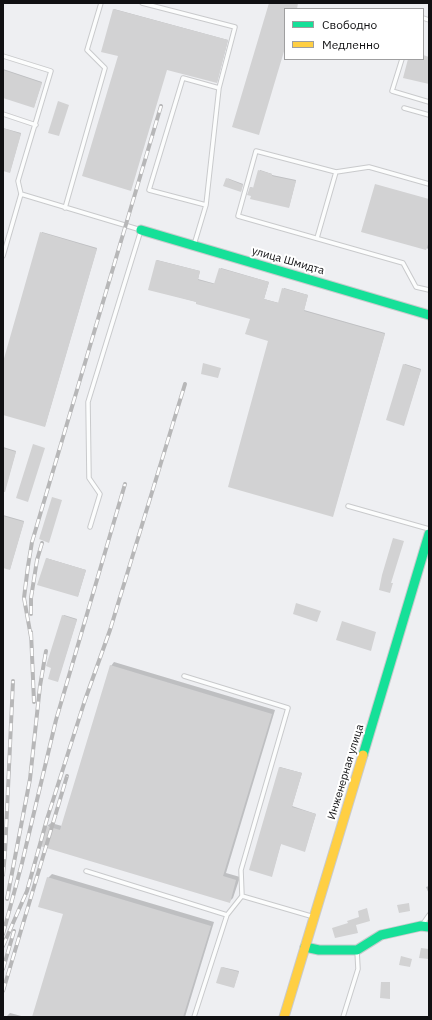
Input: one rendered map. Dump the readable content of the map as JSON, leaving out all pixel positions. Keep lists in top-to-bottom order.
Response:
{
  "streets": {
    "street": ["улица Шмидта", "Инженерная улица"]
  },
  "legend": ["Свободно", "Медленно"]
}
